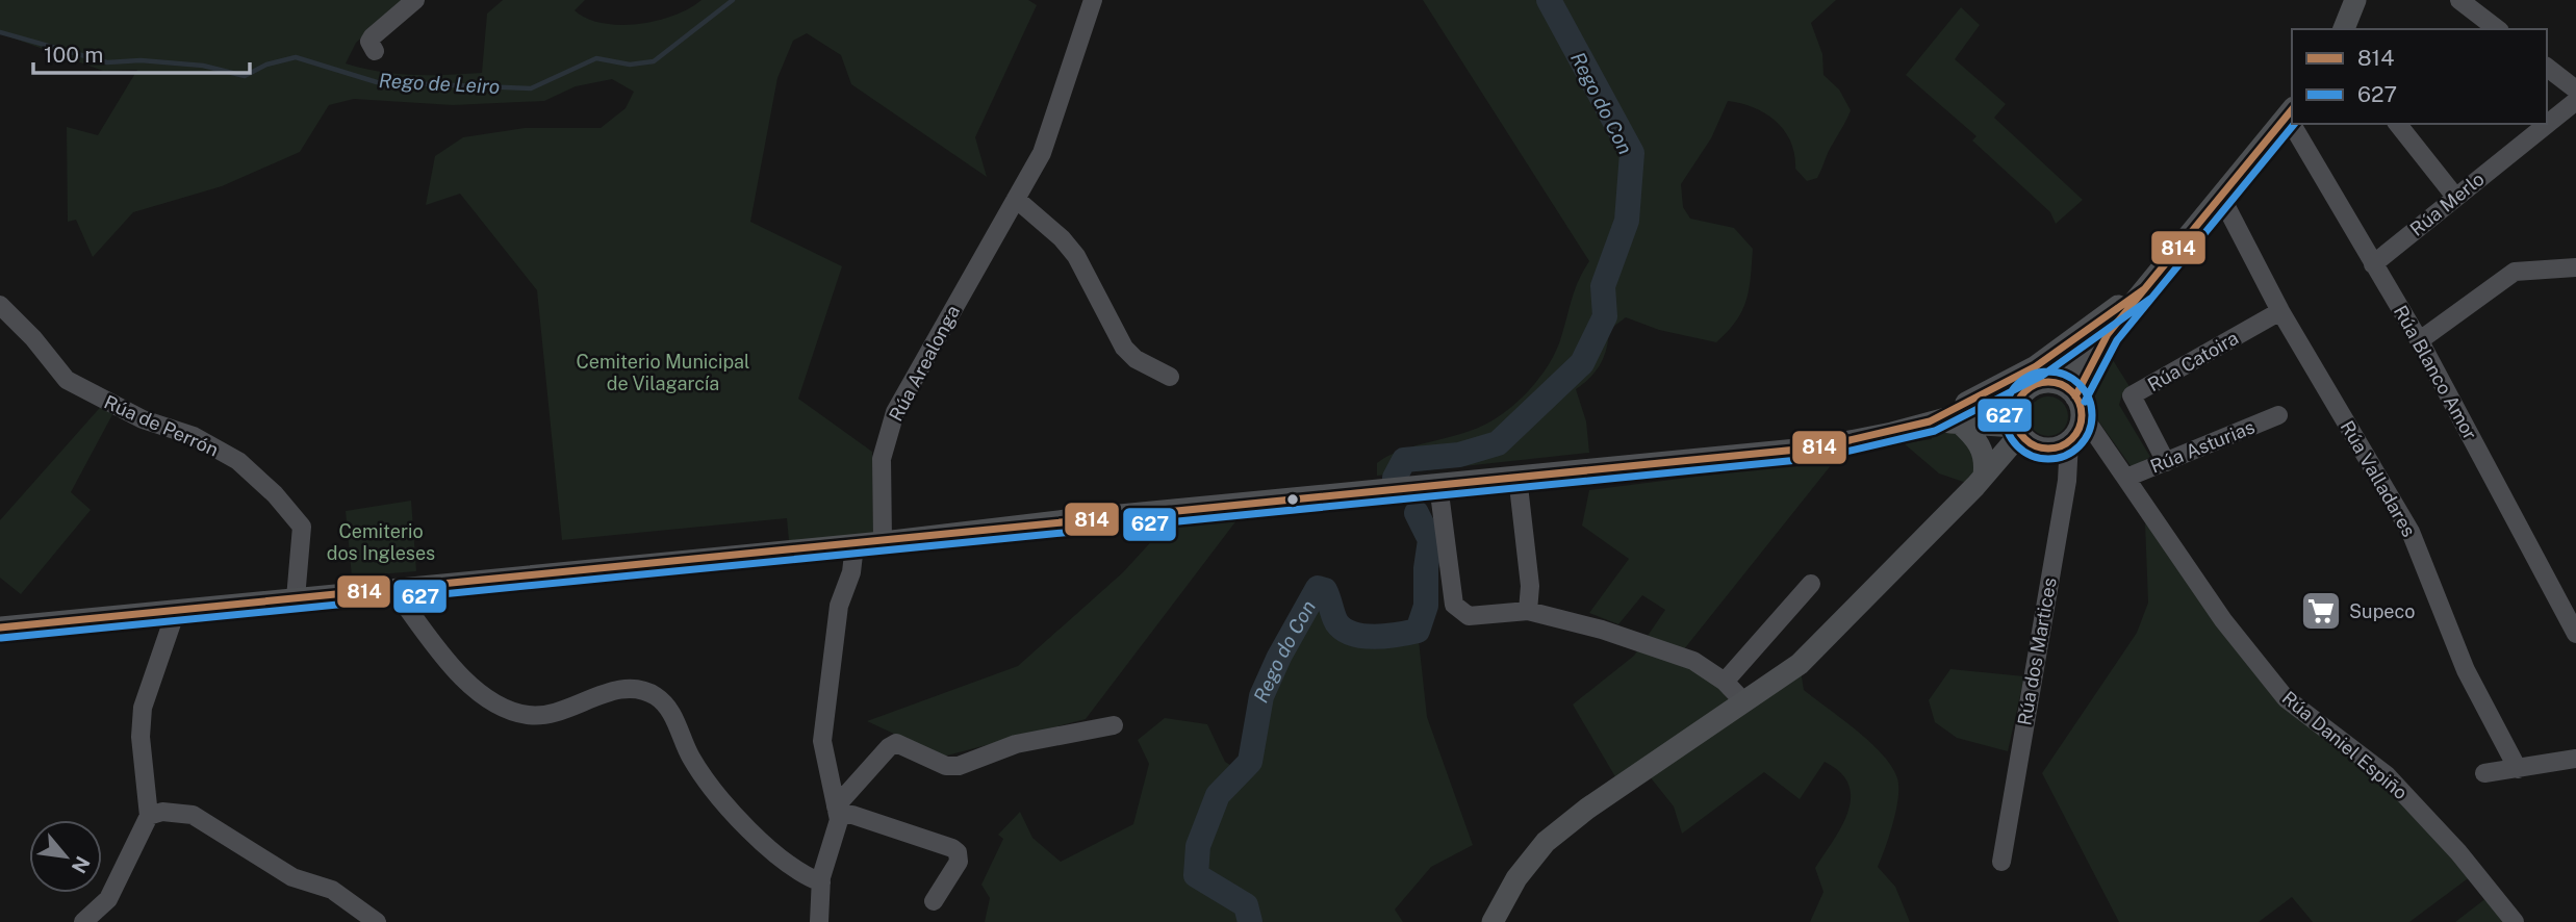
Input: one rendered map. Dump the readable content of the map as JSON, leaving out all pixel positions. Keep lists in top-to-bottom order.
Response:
{
  "streets": {
    "street": [
      "Rúa Merlo",
      "Rúa Catoira",
      "Rúa Arealonga",
      "Rúa Blanco Amor",
      "Rúa de Perrón",
      "Rúa Asturias",
      "Rúa Valladares",
      "Rúa dos Martices",
      "Rúa Daniel Espiño"
    ]
  },
  "crossings": [
    ["Rúa Merlo", "Rúa Blanco Amor"],
    ["Rúa Catoira", "Rúa Asturias"],
    ["Rúa Catoira", "Rúa Valladares"],
    ["Rúa Asturias", "Rúa Daniel Espiño"],
    ["Rúa dos Martices", "Rúa Daniel Espiño"]
  ],
  "water": ["Rego de Leiro", "Rego do Con"],
  "parks": ["Cemiterio Municipal de Vilagarcía", "Cemiterio dos Ingleses"],
  "places": {
    "supermarket": ["Supeco"]
  },
  "lines": ["transit line 814", "transit line 627"],
  "legend": ["814", "627"],
  "scale_bar": "100 m",
  "north": "bottom right"
}
